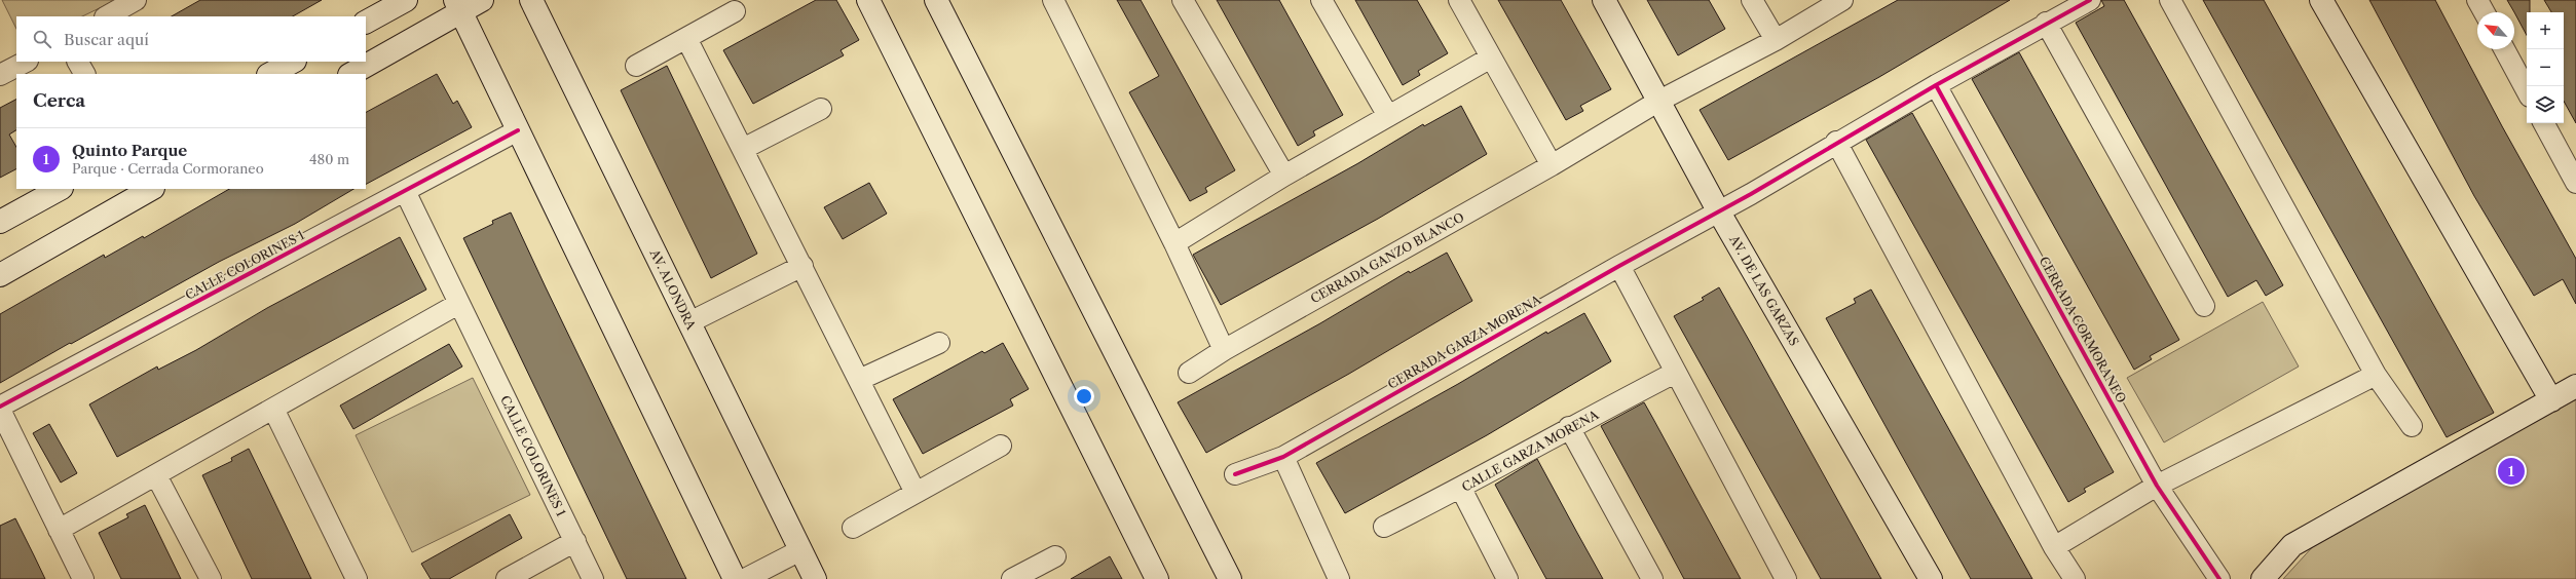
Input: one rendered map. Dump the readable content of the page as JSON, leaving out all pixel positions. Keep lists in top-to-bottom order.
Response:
{
  "streets": {
    "main road": ["AV. ALONDRA", "AV. DE LAS GARZAS"],
    "street": [
      "CERRADA GANZO BLANCO",
      "CALLE COLORINES 1",
      "CERRADA CORMORANEO",
      "CERRADA GARZA MORENA",
      "CALLE GARZA MORENA"
    ]
  },
  "crossings": [
    ["CERRADA GANZO BLANCO", "AV. DE LAS GARZAS"],
    ["AV. DE LAS GARZAS", "CERRADA GARZA MORENA"]
  ],
  "north": "top left",
  "page": {
    "map_buttons": ["+", "−"],
    "search": "Buscar aquí",
    "heading": "Cerca",
    "list": [
      {
        "mark": "1",
        "name": "Quinto Parque",
        "note": "Parque · Cerrada Cormoraneo",
        "value": "480 m"
      }
    ],
    "pins": "1"
  }
}
